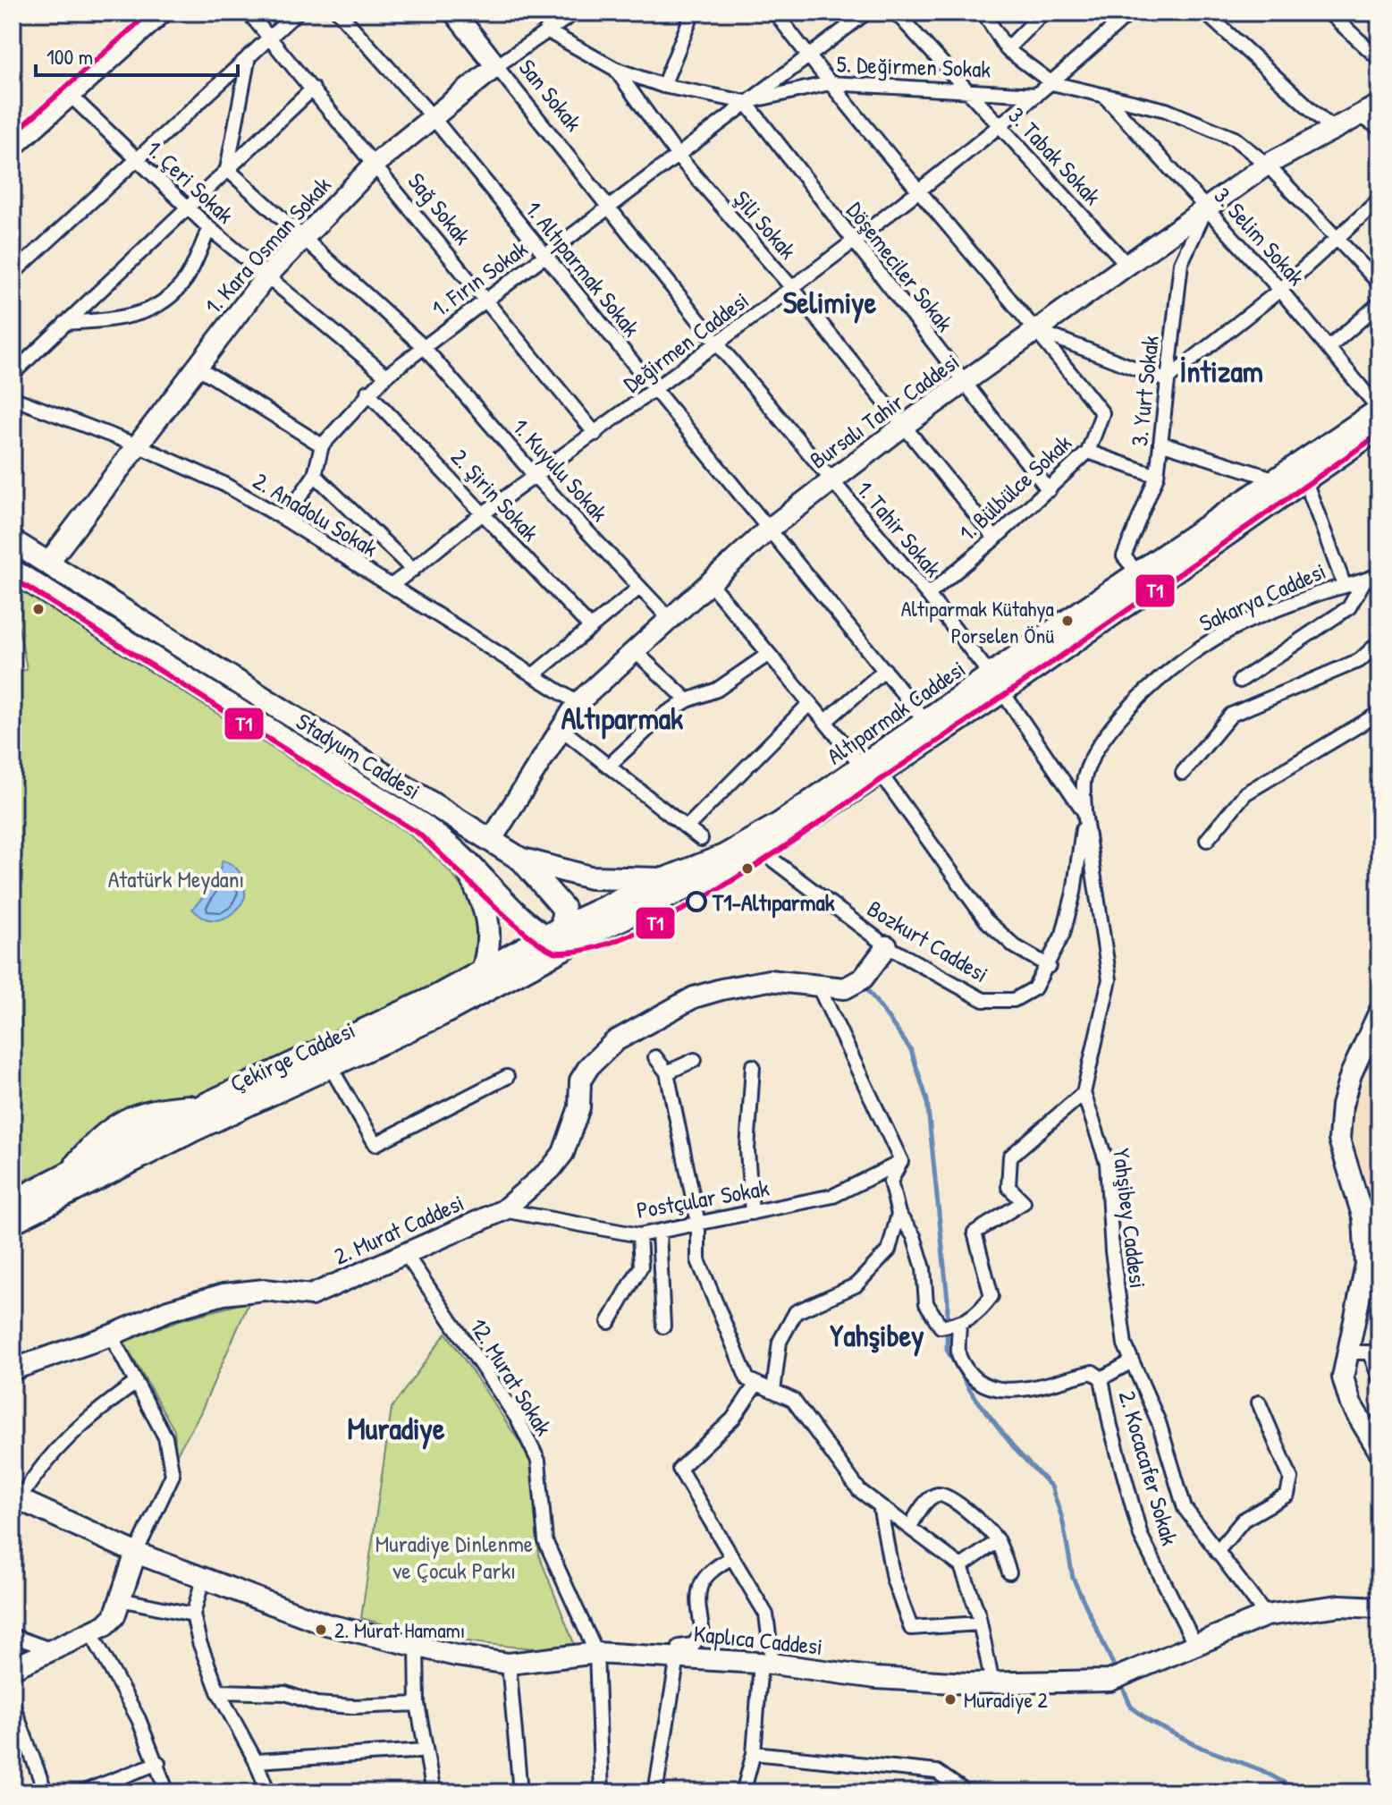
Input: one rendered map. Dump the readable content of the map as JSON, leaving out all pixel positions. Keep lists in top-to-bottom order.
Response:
{
  "streets": {
    "main road": [
      "San Sokak",
      "1. Kara Osman Sokak",
      "Bursalı Tahir Caddesi",
      "Altıparmak Caddesi",
      "Stadyum Caddesi",
      "Çekirge Caddesi",
      "2. Murat Caddesi",
      "Kaplıca Caddesi"
    ],
    "street": [
      "5. Değirmen Sokak",
      "3. Tabak Sokak",
      "1. Çeri Sokak",
      "Sağ Sokak",
      "Şili Sokak",
      "3. Selim Sokak",
      "Döşemeciler Sokak",
      "1. Altıparmak Sokak",
      "1. Fırın Sokak",
      "Değirmen Caddesi",
      "3. Yurt Sokak",
      "1. Kuyulu Sokak",
      "1. Bülbülce Sokak",
      "2. Şirin Sokak",
      "2. Anadolu Sokak",
      "1. Tahir Sokak",
      "Sakarya Caddesi",
      "Bozkurt Caddesi",
      "Postçular Sokak",
      "Yahşibey Caddesi",
      "12. Murat Sokak",
      "2. Kocacafer Sokak"
    ]
  },
  "crossings": [
    ["5. Değirmen Sokak", "3. Tabak Sokak"],
    ["5. Değirmen Sokak", "Şili Sokak"],
    ["5. Değirmen Sokak", "1. Kara Osman Sokak"],
    ["5. Değirmen Sokak", "Döşemeciler Sokak"],
    ["5. Değirmen Sokak", "1. Fırın Sokak"],
    ["5. Değirmen Sokak", "Değirmen Caddesi"],
    ["San Sokak", "1. Kara Osman Sokak"],
    ["San Sokak", "1. Fırın Sokak"],
    ["San Sokak", "Değirmen Caddesi"],
    ["San Sokak", "1. Tahir Sokak"],
    ["3. Tabak Sokak", "Değirmen Caddesi"],
    ["3. Tabak Sokak", "Bursalı Tahir Caddesi"],
    ["1. Çeri Sokak", "1. Kara Osman Sokak"],
    ["1. Çeri Sokak", "1. Fırın Sokak"],
    ["Sağ Sokak", "1. Kara Osman Sokak"],
    ["Sağ Sokak", "1. Fırın Sokak"],
    ["Sağ Sokak", "Değirmen Caddesi"],
    ["Şili Sokak", "1. Fırın Sokak"],
    ["Şili Sokak", "Değirmen Caddesi"],
    ["Şili Sokak", "Bursalı Tahir Caddesi"],
    ["Şili Sokak", "1. Bülbülce Sokak"],
    ["3. Selim Sokak", "3. Yurt Sokak"],
    ["3. Selim Sokak", "Bursalı Tahir Caddesi"],
    ["3. Selim Sokak", "Altıparmak Caddesi"],
    ["1. Kara Osman Sokak", "1. Altıparmak Sokak"],
    ["1. Kara Osman Sokak", "1. Kuyulu Sokak"],
    ["1. Kara Osman Sokak", "2. Anadolu Sokak"],
    ["Döşemeciler Sokak", "1. Fırın Sokak"],
    ["Döşemeciler Sokak", "Değirmen Caddesi"],
    ["Döşemeciler Sokak", "Bursalı Tahir Caddesi"],
    ["Döşemeciler Sokak", "1. Bülbülce Sokak"],
    ["1. Altıparmak Sokak", "1. Fırın Sokak"],
    ["1. Altıparmak Sokak", "Değirmen Caddesi"],
    ["1. Altıparmak Sokak", "Bursalı Tahir Caddesi"],
    ["1. Altıparmak Sokak", "Altıparmak Caddesi"],
    ["1. Fırın Sokak", "1. Kuyulu Sokak"],
    ["1. Fırın Sokak", "2. Şirin Sokak"],
    ["1. Fırın Sokak", "2. Anadolu Sokak"],
    ["Değirmen Caddesi", "1. Kuyulu Sokak"],
    ["Değirmen Caddesi", "2. Şirin Sokak"],
    ["Değirmen Caddesi", "2. Anadolu Sokak"],
    ["Değirmen Caddesi", "1. Tahir Sokak"],
    ["3. Yurt Sokak", "Bursalı Tahir Caddesi"],
    ["3. Yurt Sokak", "Altıparmak Caddesi"],
    ["Bursalı Tahir Caddesi", "1. Kuyulu Sokak"],
    ["Bursalı Tahir Caddesi", "1. Bülbülce Sokak"],
    ["Bursalı Tahir Caddesi", "2. Anadolu Sokak"],
    ["Bursalı Tahir Caddesi", "1. Tahir Sokak"],
    ["1. Bülbülce Sokak", "1. Tahir Sokak"],
    ["1. Tahir Sokak", "Altıparmak Caddesi"],
    ["Sakarya Caddesi", "Bozkurt Caddesi"],
    ["Altıparmak Caddesi", "Stadyum Caddesi"],
    ["Altıparmak Caddesi", "Bozkurt Caddesi"],
    ["Altıparmak Caddesi", "Çekirge Caddesi"],
    ["Stadyum Caddesi", "Çekirge Caddesi"],
    ["Bozkurt Caddesi", "2. Murat Caddesi"],
    ["Postçular Sokak", "2. Murat Caddesi"],
    ["Yahşibey Caddesi", "Kaplıca Caddesi"],
    ["2. Murat Caddesi", "12. Murat Sokak"],
    ["12. Murat Sokak", "Kaplıca Caddesi"],
    ["2. Kocacafer Sokak", "Kaplıca Caddesi"]
  ],
  "districts": [
    "Selimiye",
    "İntizam",
    "Altıparmak",
    "Yahşibey",
    "Muradiye"
  ],
  "parks": ["Atatürk Meydanı", "Muradiye Dinlenme ve Çocuk Parkı"],
  "places": [
    "Altıparmak Kütahya Porselen Önü",
    "T1-Altıparmak",
    "2. Murat Hamamı",
    "Muradiye 2"
  ],
  "lines": ["transit line T1"],
  "scale_bar": "100 m"
}
